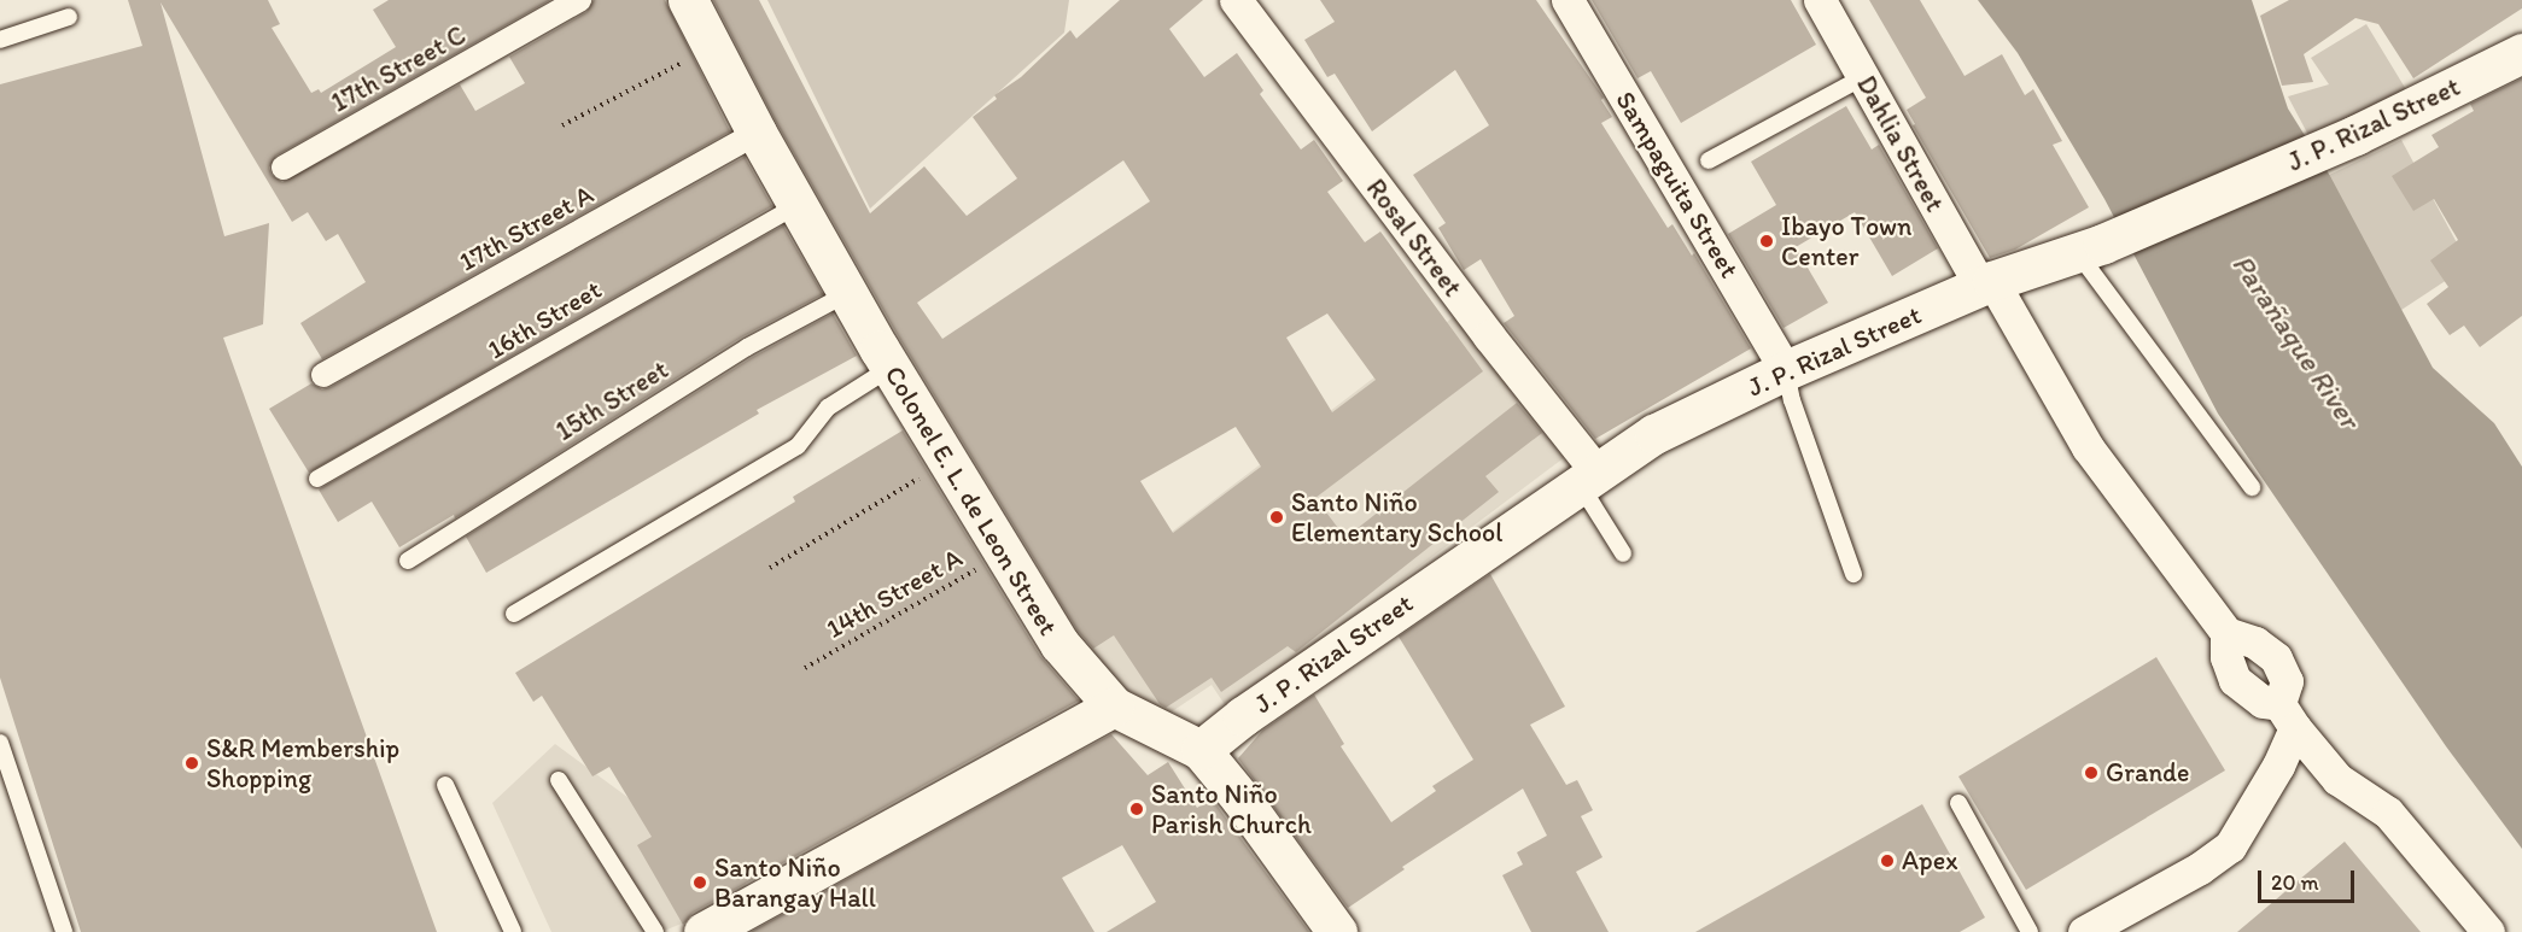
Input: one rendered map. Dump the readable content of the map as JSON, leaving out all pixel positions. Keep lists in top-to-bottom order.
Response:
{
  "streets": {
    "street": [
      "17th Street C",
      "J. P. Rizal Street",
      "Dahlia Street",
      "Sampaguita Street",
      "17th Street A",
      "Rosal Street",
      "Colonel E. L. de Leon Street"
    ],
    "lane": ["16th Street", "15th Street"],
    "path": ["14th Street A"]
  },
  "crossings": [
    ["J. P. Rizal Street", "Dahlia Street"],
    ["J. P. Rizal Street", "Sampaguita Street"],
    ["J. P. Rizal Street", "Rosal Street"],
    ["J. P. Rizal Street", "Colonel E. L. de Leon Street"],
    ["17th Street A", "Colonel E. L. de Leon Street"],
    ["16th Street", "Colonel E. L. de Leon Street"],
    ["15th Street", "Colonel E. L. de Leon Street"],
    ["Colonel E. L. de Leon Street", "14th Street A"]
  ],
  "water": ["Parañaque River"],
  "places": [
    "Ibayo Town Center",
    "Santo Niño Elementary School",
    "S&R Membership Shopping",
    "Grande",
    "Santo Niño Parish Church",
    "Apex",
    "Santo Niño Barangay Hall"
  ],
  "scale_bar": "20 m"
}
